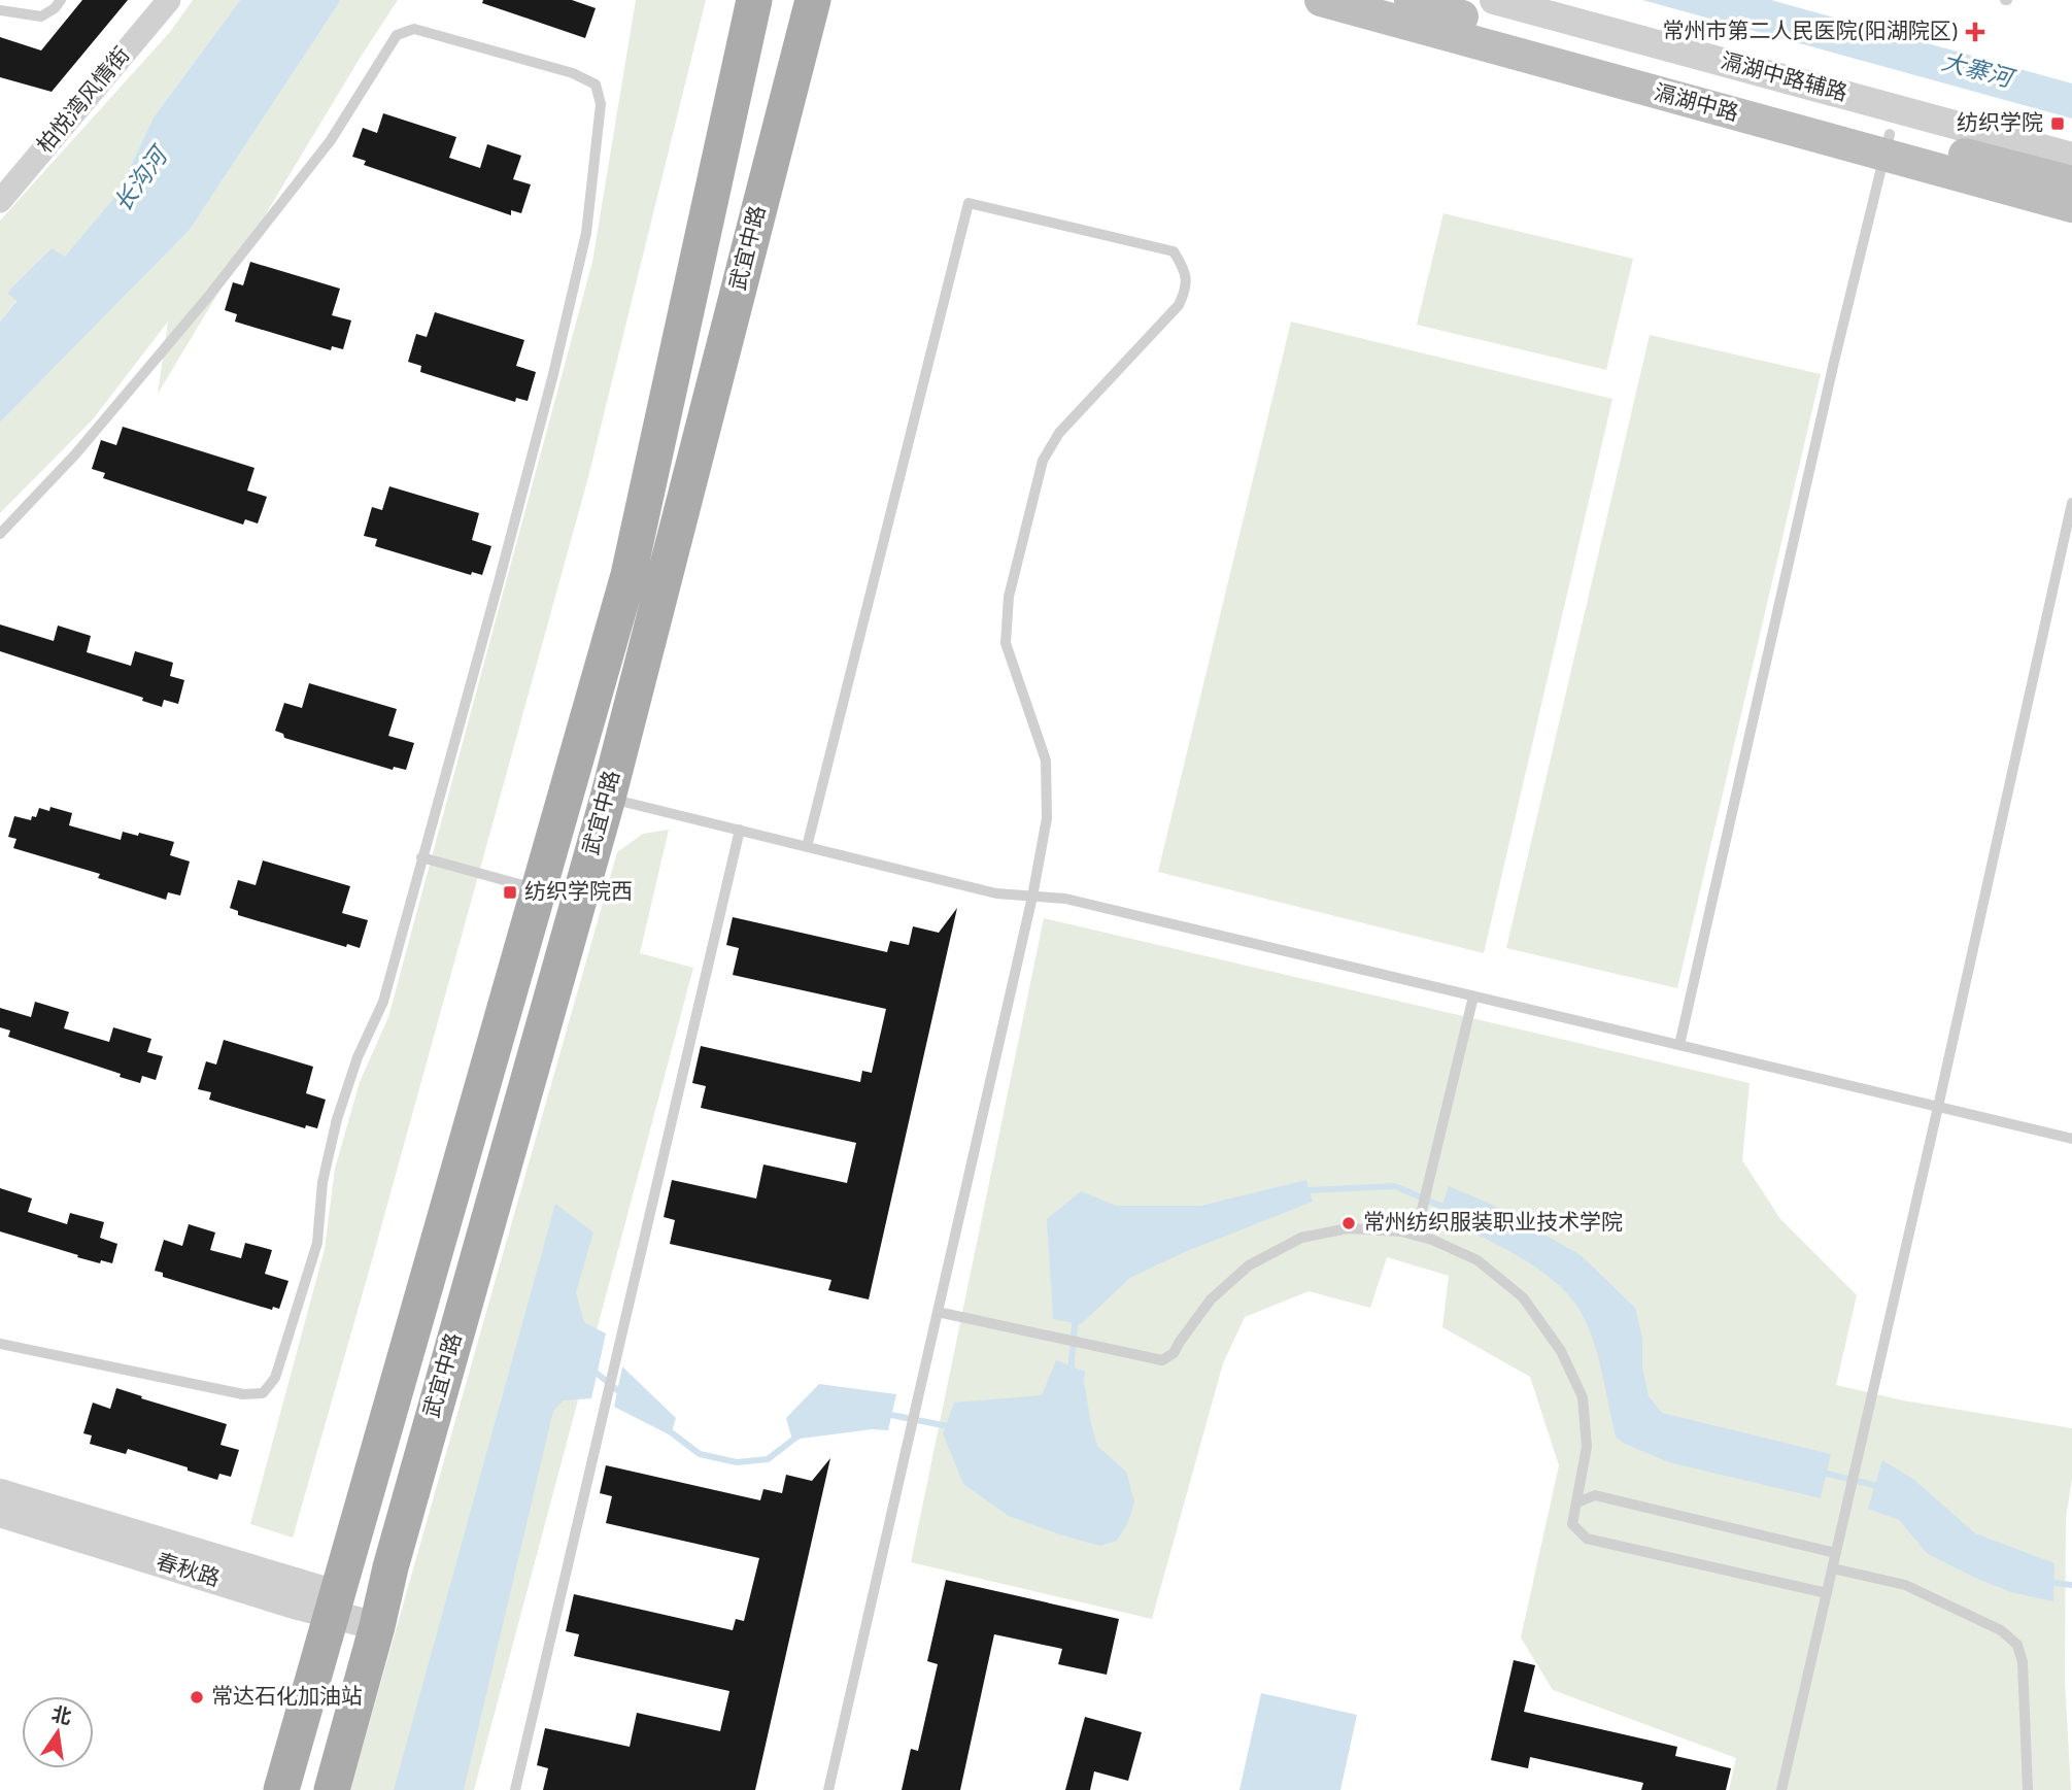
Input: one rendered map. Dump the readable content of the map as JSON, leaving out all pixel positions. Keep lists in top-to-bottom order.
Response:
{
  "streets": {
    "main road": ["滆湖中路", "武宜中路"],
    "street": ["滆湖中路辅路", "柏悦湾风情街", "春秋路"]
  },
  "crossings": [
    ["武宜中路", "春秋路"]
  ],
  "water": ["大寨河", "长沟河"],
  "places": {
    "health": ["常州市第二人民医院(阳湖院区)"],
    "transit": ["纺织学院", "纺织学院西"],
    "other": ["常州纺织服装职业技术学院", "常达石化加油站"]
  },
  "north": "top"
}
